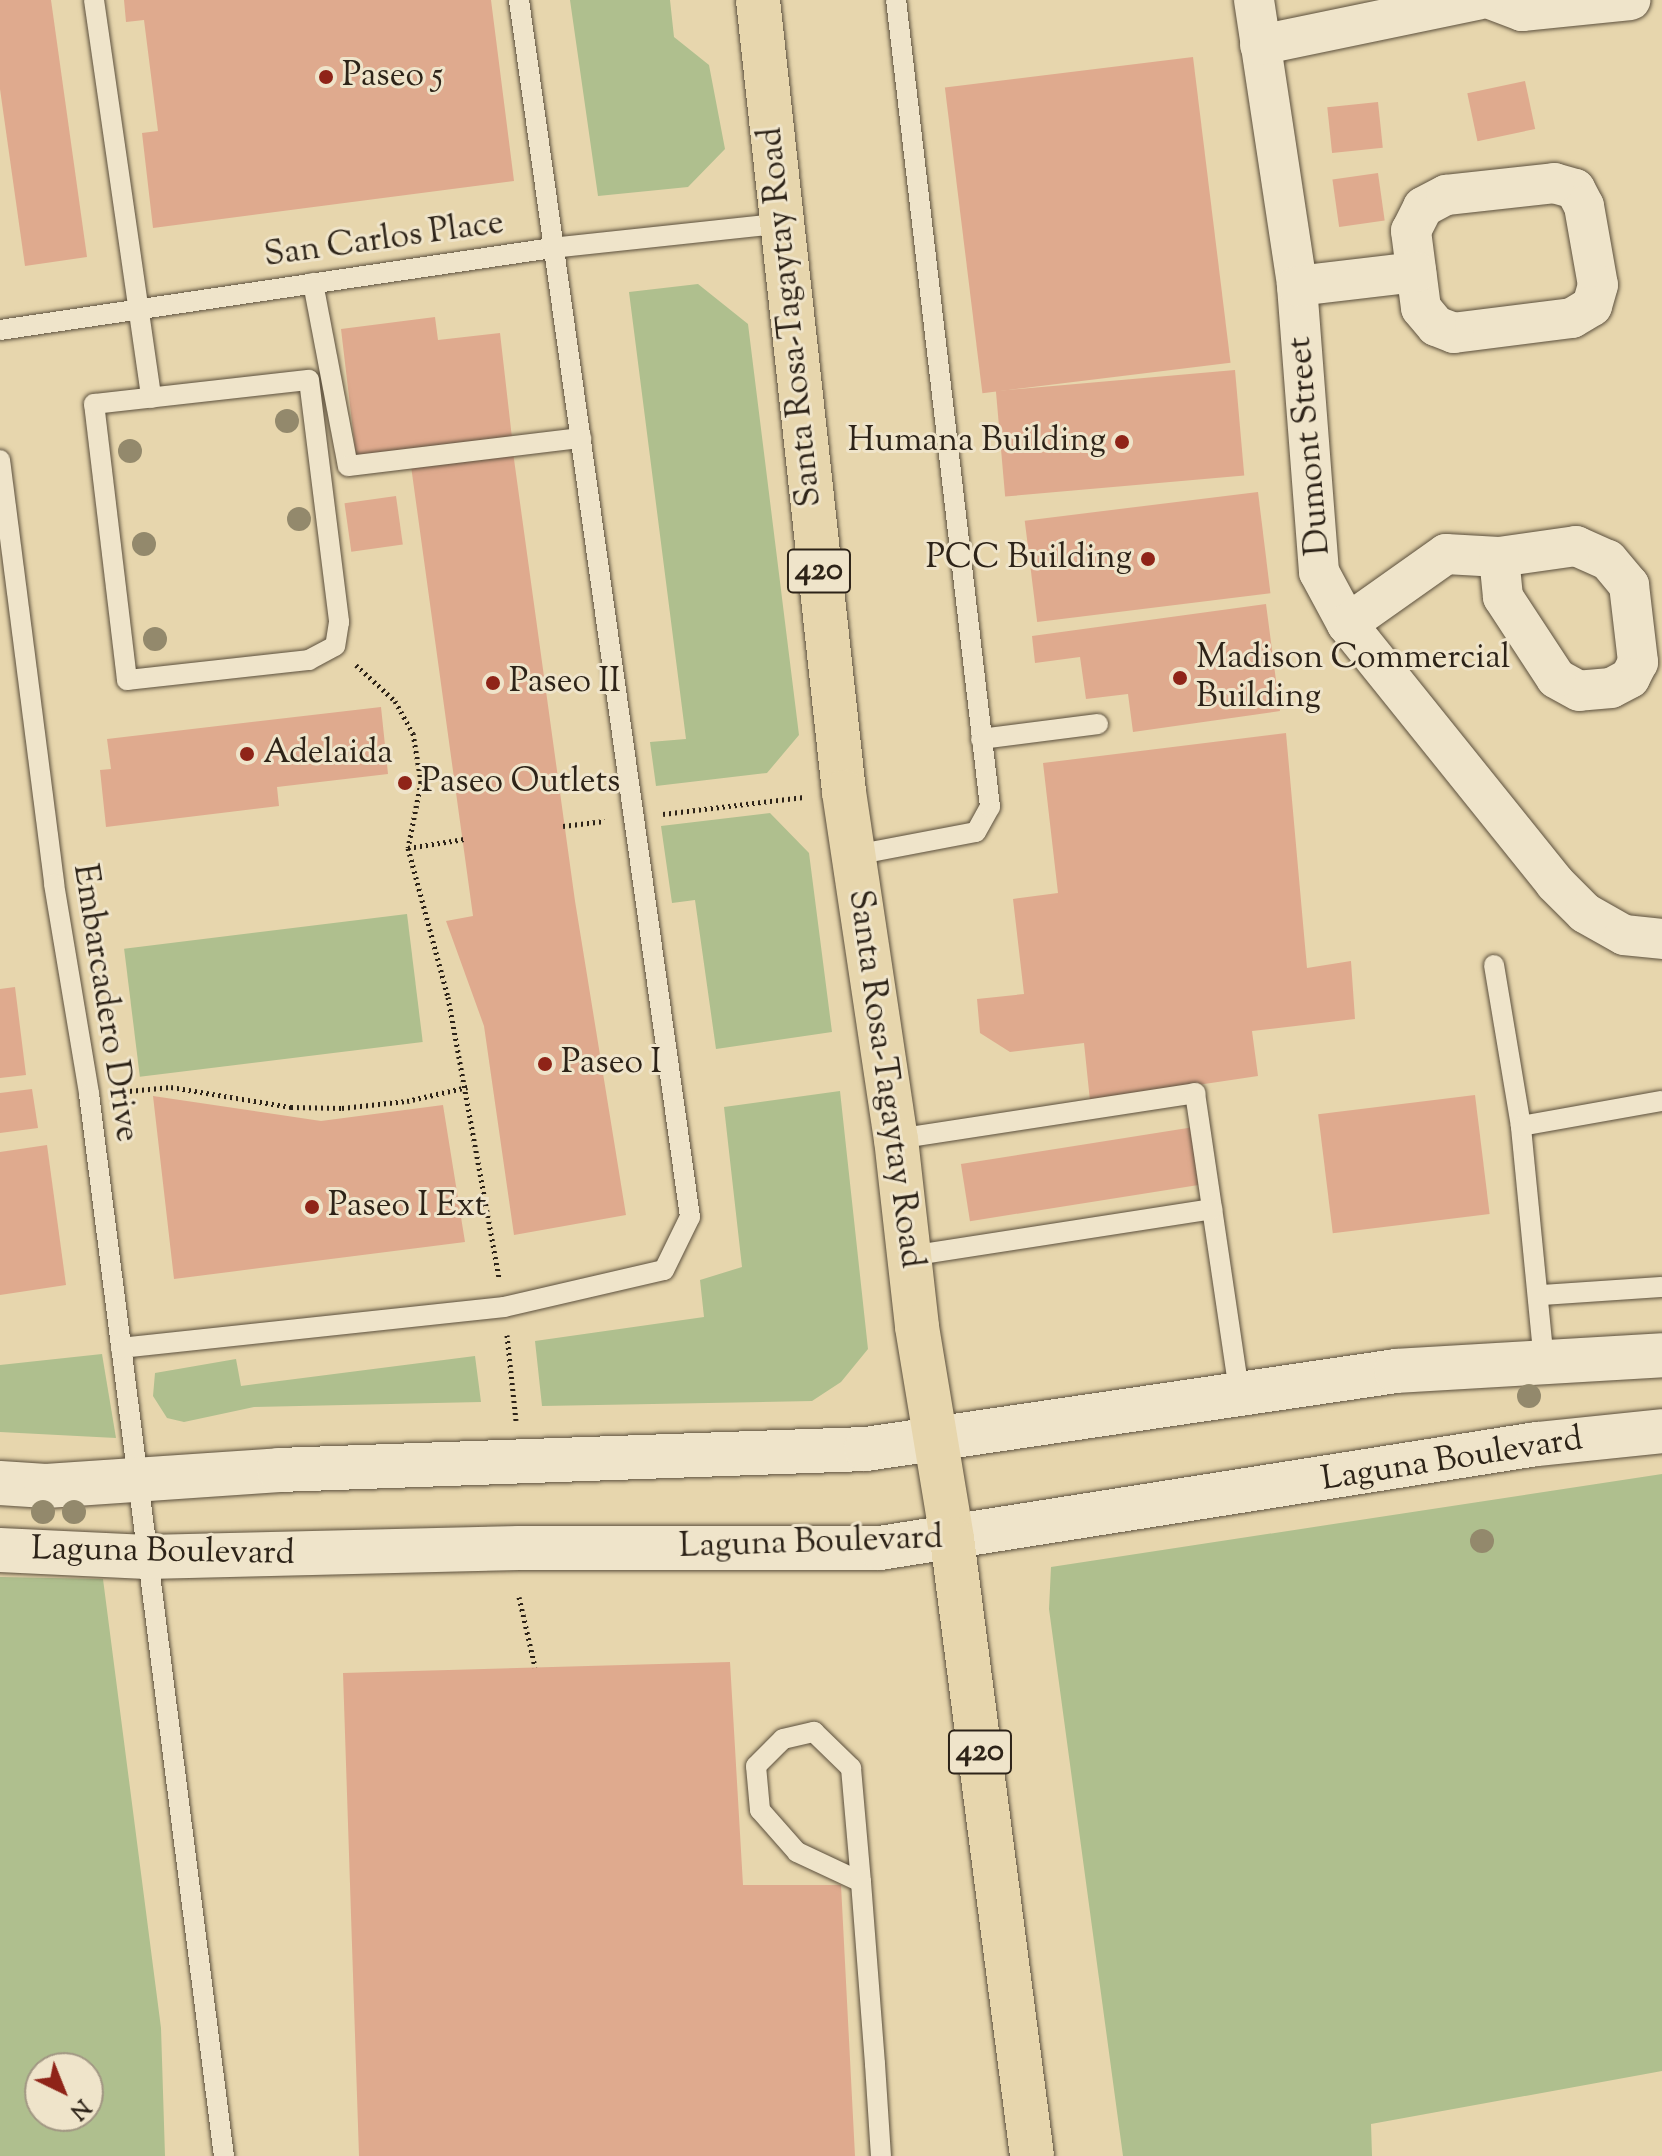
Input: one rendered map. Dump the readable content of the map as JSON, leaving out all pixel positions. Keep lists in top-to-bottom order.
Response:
{
  "streets": {
    "main road": ["Santa Rosa-Tagaytay Road", "420", "Laguna Boulevard"],
    "street": ["Dumont Street"],
    "lane": ["San Carlos Place", "Embarcadero Drive"]
  },
  "crossings": [
    ["San Carlos Place", "Santa Rosa-Tagaytay Road"],
    ["Santa Rosa-Tagaytay Road", "Laguna Boulevard"],
    ["Embarcadero Drive", "Laguna Boulevard"]
  ],
  "places": [
    "Paseo 5",
    "Humana Building",
    "PCC Building",
    "Madison Commercial Building",
    "Paseo II",
    "Adelaida",
    "Paseo Outlets",
    "Paseo I",
    "Paseo I Ext"
  ],
  "north": "bottom right"
}
